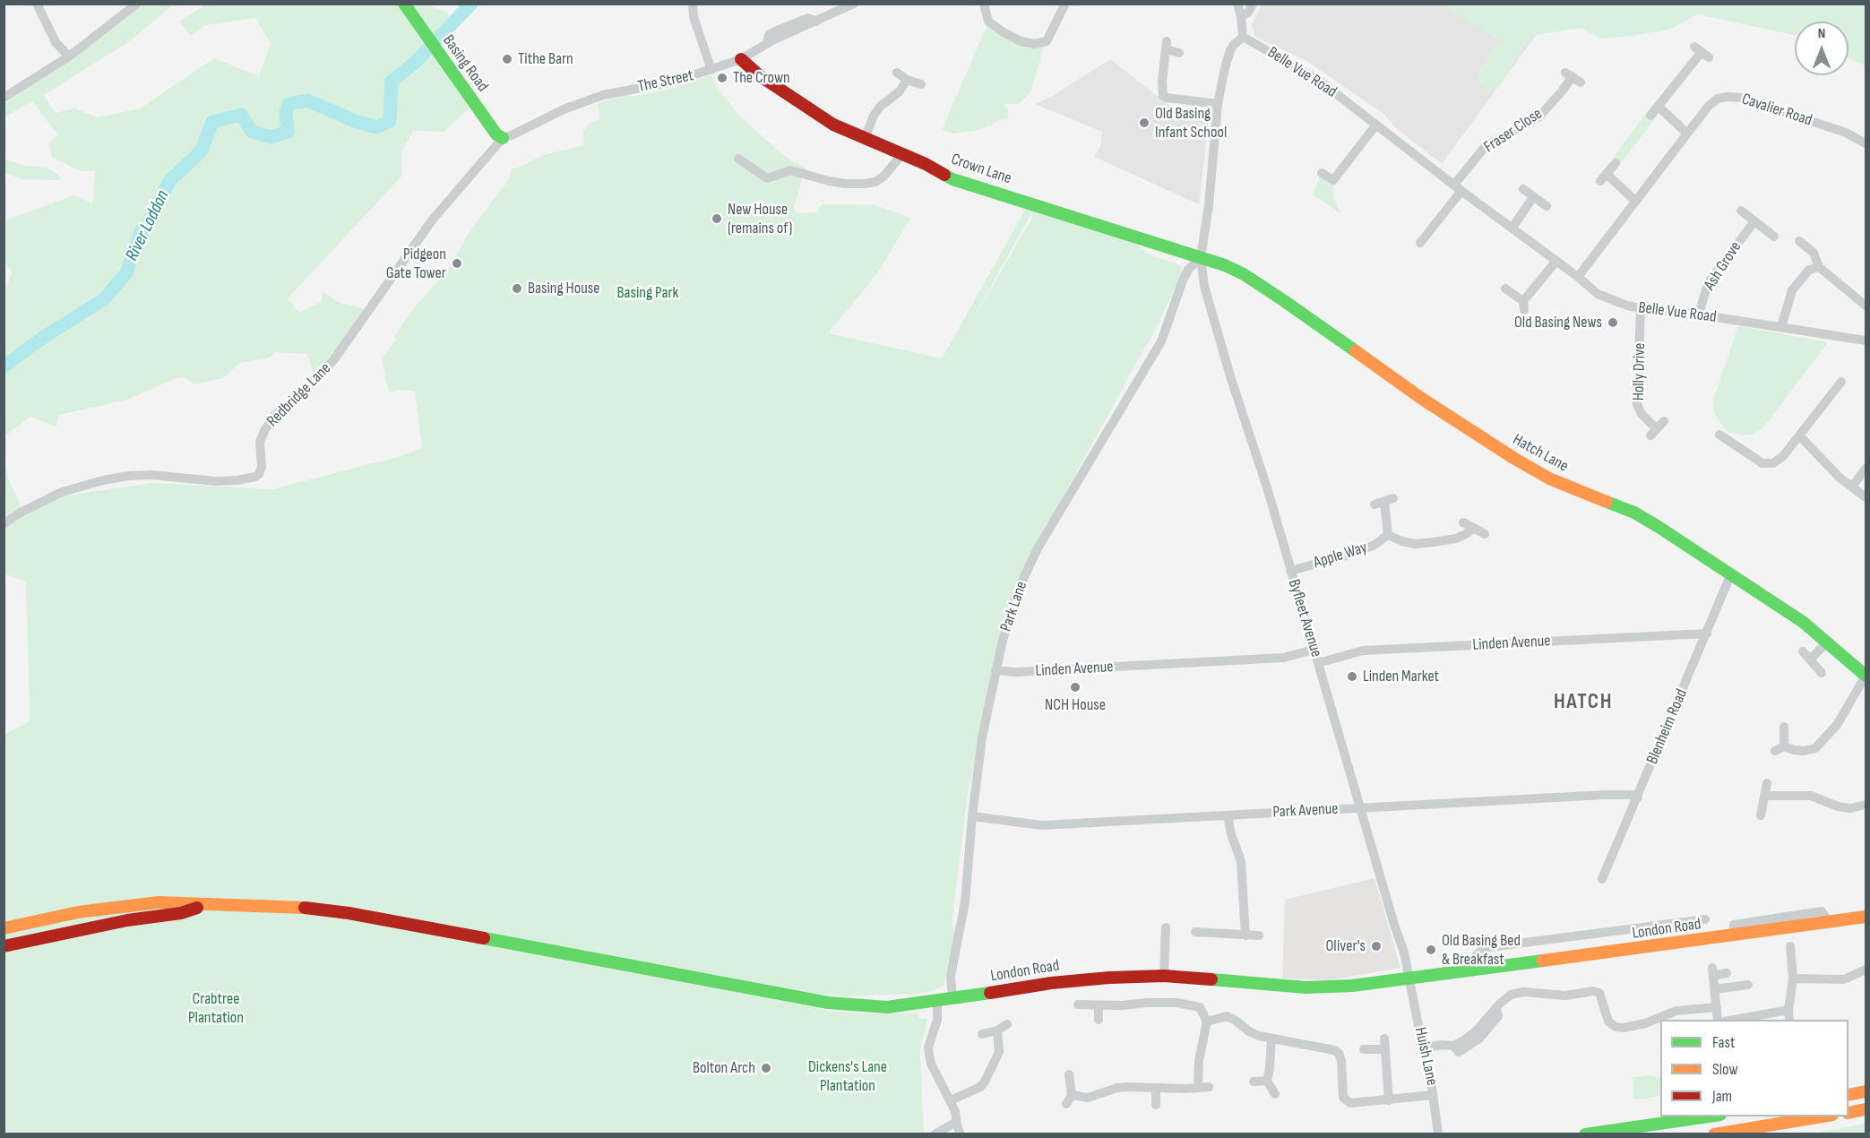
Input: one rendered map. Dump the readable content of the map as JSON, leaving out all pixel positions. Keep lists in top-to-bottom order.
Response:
{
  "streets": {
    "main road": [
      "Basing Road",
      "Crown Lane",
      "Hatch Lane",
      "London Road"
    ],
    "street": [
      "Belle Vue Road",
      "The Street",
      "Cavalier Road",
      "Fraser Close",
      "Ash Grove",
      "Holly Drive",
      "Redbridge Lane",
      "Apple Way",
      "Park Lane",
      "Byfleet Avenue",
      "Linden Avenue",
      "Blenheim Road",
      "Park Avenue",
      "Huish Lane"
    ]
  },
  "crossings": [
    ["Basing Road", "The Street"],
    ["Basing Road", "Redbridge Lane"],
    ["Belle Vue Road", "Cavalier Road"],
    ["Belle Vue Road", "Fraser Close"],
    ["Belle Vue Road", "Ash Grove"],
    ["Belle Vue Road", "Holly Drive"],
    ["The Street", "Crown Lane"],
    ["The Street", "Redbridge Lane"],
    ["Crown Lane", "Hatch Lane"],
    ["Crown Lane", "Park Lane"],
    ["Crown Lane", "Byfleet Avenue"],
    ["Hatch Lane", "Park Lane"],
    ["Hatch Lane", "Byfleet Avenue"],
    ["Hatch Lane", "Blenheim Road"],
    ["Apple Way", "Byfleet Avenue"],
    ["Park Lane", "Byfleet Avenue"],
    ["Park Lane", "Linden Avenue"],
    ["Park Lane", "Park Avenue"],
    ["Park Lane", "London Road"],
    ["Byfleet Avenue", "Linden Avenue"],
    ["Byfleet Avenue", "Park Avenue"],
    ["Byfleet Avenue", "London Road"],
    ["Byfleet Avenue", "Huish Lane"],
    ["Linden Avenue", "Blenheim Road"],
    ["Blenheim Road", "Park Avenue"],
    ["London Road", "Huish Lane"]
  ],
  "districts": ["HATCH"],
  "water": ["River Loddon"],
  "parks": ["Basing Park", "Crabtree Plantation", "Dickens's Lane Plantation"],
  "places": [
    "Tithe Barn",
    "The Crown",
    "Old Basing Infant School",
    "New House (remains of)",
    "Pidgeon Gate Tower",
    "Basing House",
    "Old Basing News",
    "Linden Market",
    "NCH House",
    "Oliver's",
    "Old Basing Bed & Breakfast",
    "Bolton Arch"
  ],
  "legend": ["Fast", "Slow", "Jam"],
  "north": "top"
}
